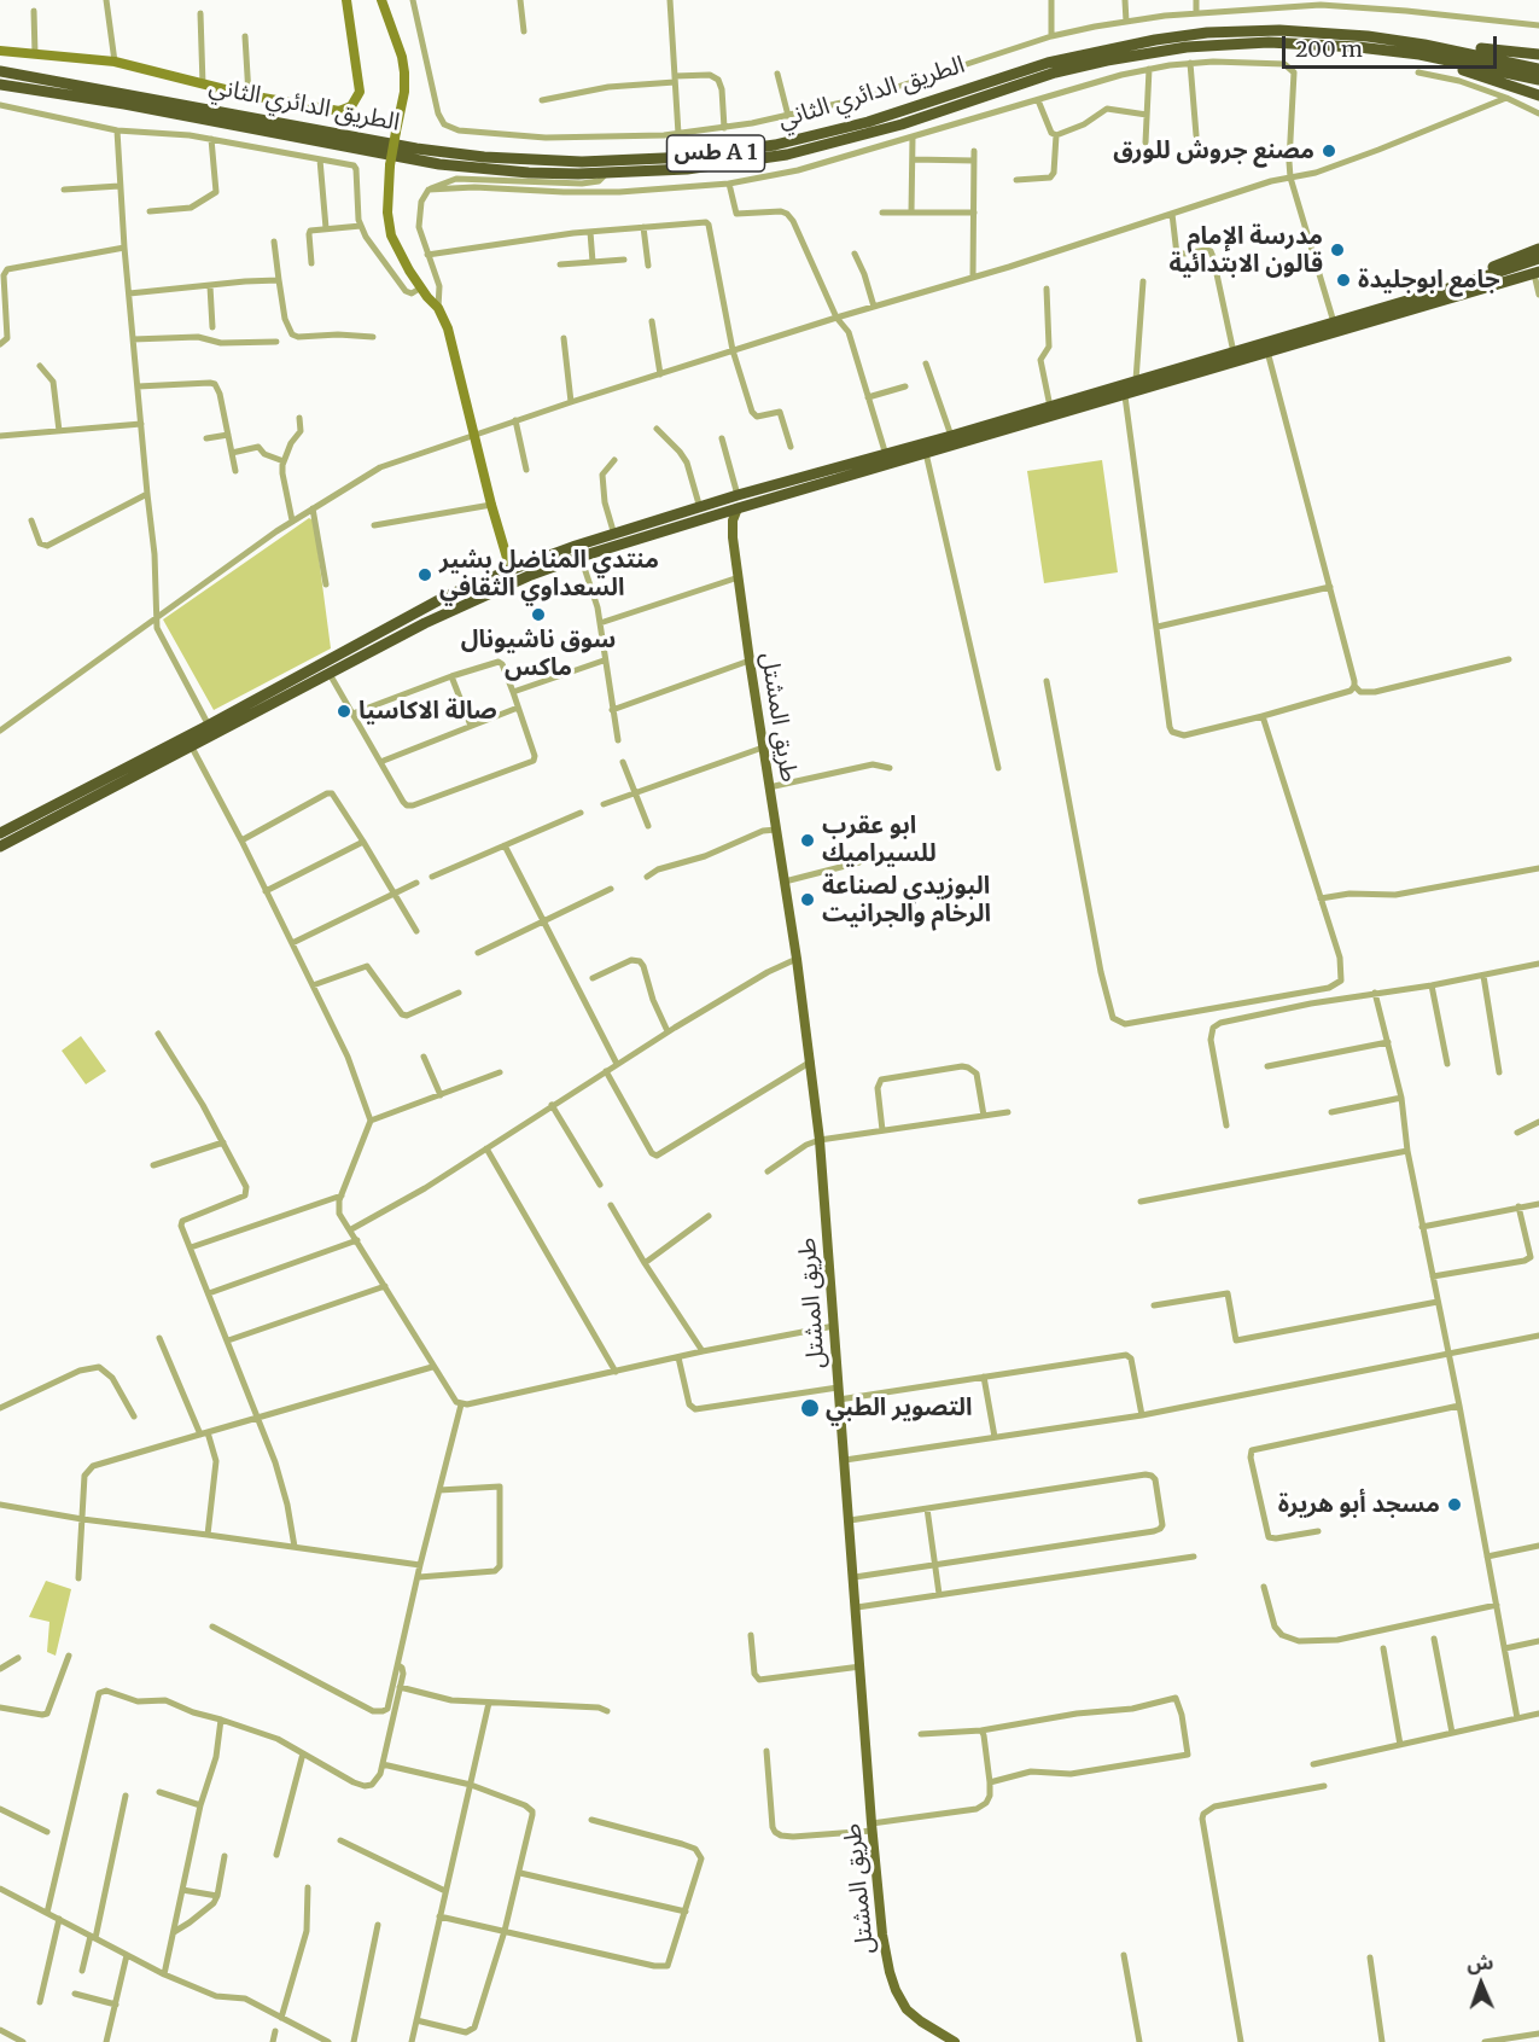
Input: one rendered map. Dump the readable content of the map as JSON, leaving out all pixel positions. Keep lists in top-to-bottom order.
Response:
{
  "streets": {
    "highway": ["الطريق الدائري الثاني", "طس A 1"],
    "main road": ["طريق المشتل"]
  },
  "places": [
    "مصنع جروش للورق",
    "مدرسة الإمام قالون الابتدائية",
    "جامع ابوجليدة",
    "منتدي المناضل بشير السعداوي الثقافي",
    "سوق ناشيونال ماكس",
    "صالة الاكاسيا",
    "ابو عقرب للسيراميك",
    "البوزيدي لصناعة الرخام والجرانيت",
    "التصوير الطبي",
    "مسجد أبو هريرة"
  ],
  "scale_bar": "200 m",
  "north": "top"
}
